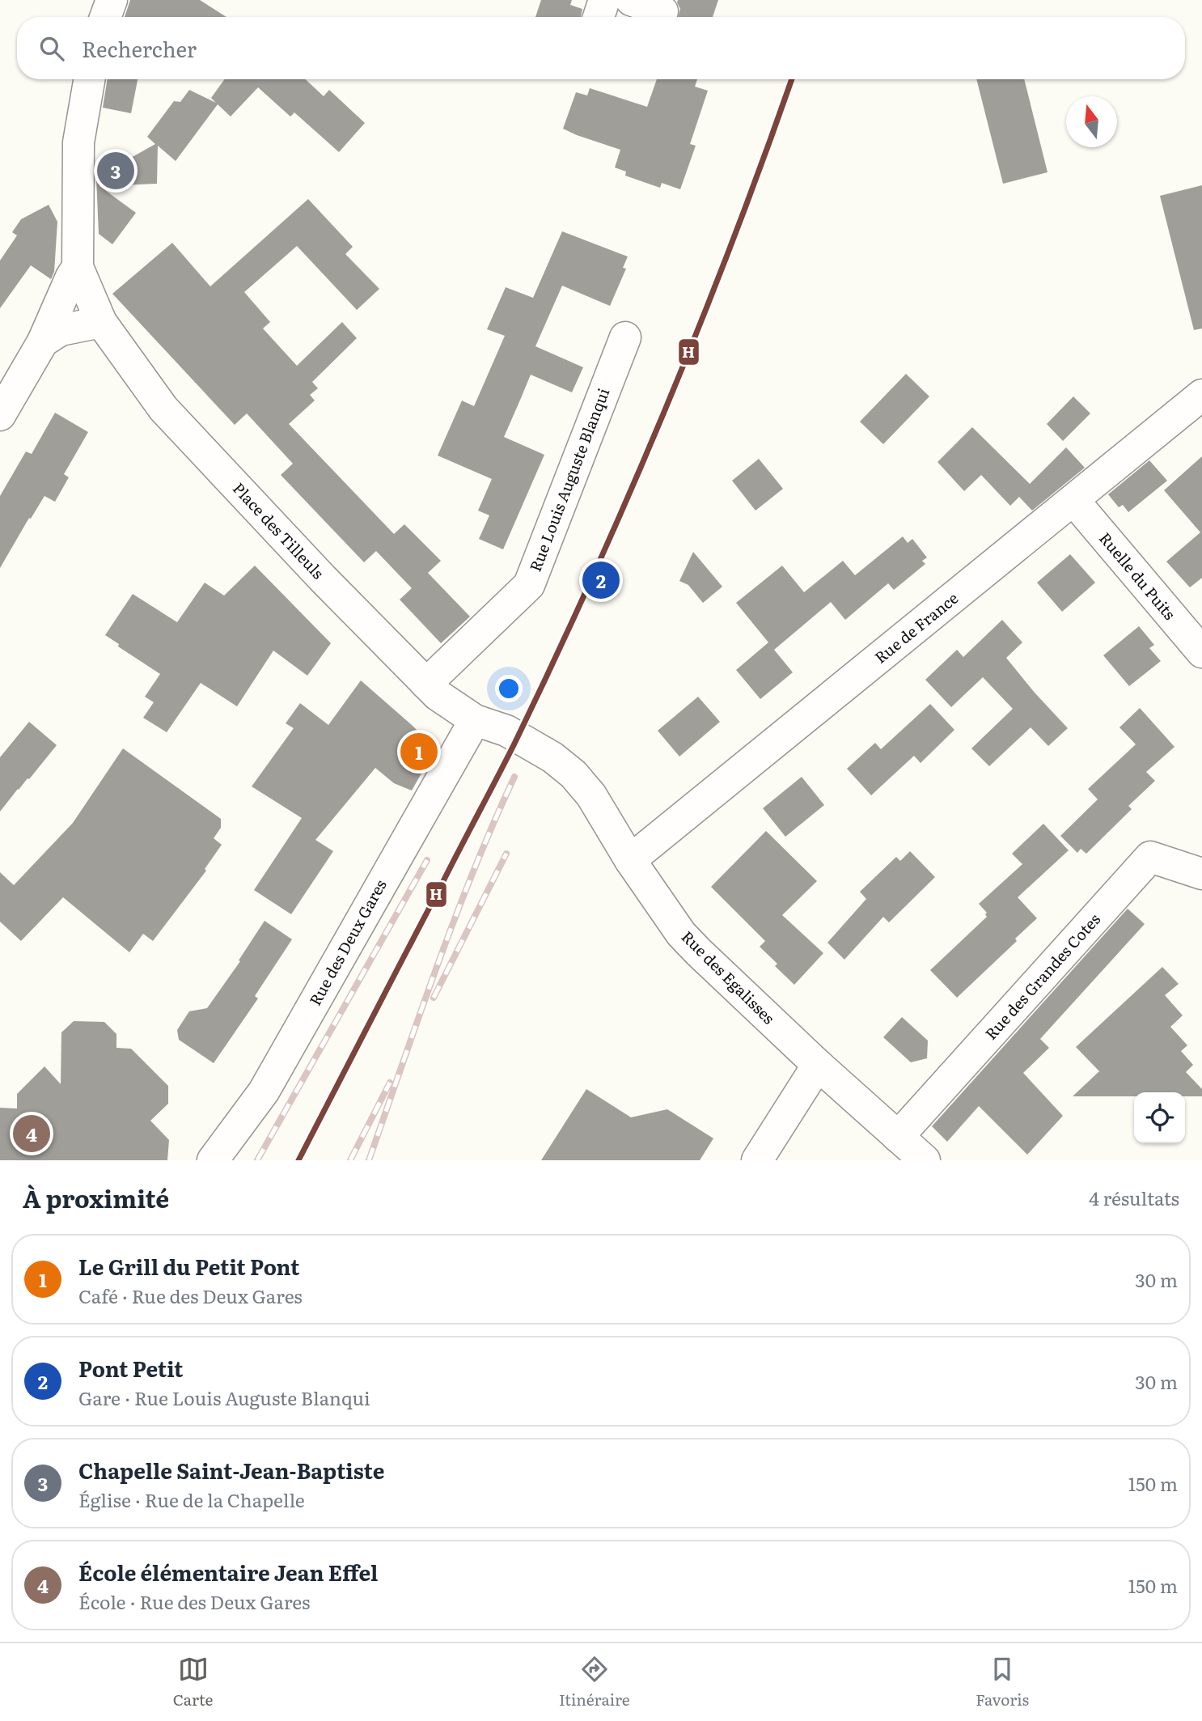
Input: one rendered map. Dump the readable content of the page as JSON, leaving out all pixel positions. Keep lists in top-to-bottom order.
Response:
{
  "streets": {
    "street": [
      "Rue Louis Auguste Blanqui",
      "Place des Tilleuls",
      "Ruelle du Puits",
      "Rue de France",
      "Rue des Deux Gares",
      "Rue des Grandes Cotes",
      "Rue des Egalisses"
    ]
  },
  "crossings": [
    ["Rue Louis Auguste Blanqui", "Place des Tilleuls"],
    ["Place des Tilleuls", "Rue des Deux Gares"],
    ["Place des Tilleuls", "Rue des Egalisses"],
    ["Ruelle du Puits", "Rue de France"],
    ["Rue de France", "Rue des Egalisses"],
    ["Rue des Deux Gares", "Rue des Egalisses"],
    ["Rue des Grandes Cotes", "Rue des Egalisses"]
  ],
  "lines": ["transit line H"],
  "north": "top",
  "page": {
    "search": "Rechercher",
    "pins": [
      "3",
      "2",
      "1",
      "4"
    ],
    "heading": ["À proximité", "4 résultats"],
    "list": [
      {
        "mark": "1",
        "name": "Le Grill du Petit Pont",
        "note": "Café · Rue des Deux Gares",
        "value": "30 m"
      },
      {
        "mark": "2",
        "name": "Pont Petit",
        "note": "Gare · Rue Louis Auguste Blanqui",
        "value": "30 m"
      },
      {
        "mark": "3",
        "name": "Chapelle Saint-Jean-Baptiste",
        "note": "Église · Rue de la Chapelle",
        "value": "150 m"
      },
      {
        "mark": "4",
        "name": "École élémentaire Jean Effel",
        "note": "École · Rue des Deux Gares",
        "value": "150 m"
      }
    ],
    "nav": ["Carte", "Itinéraire", "Favoris"]
  }
}
